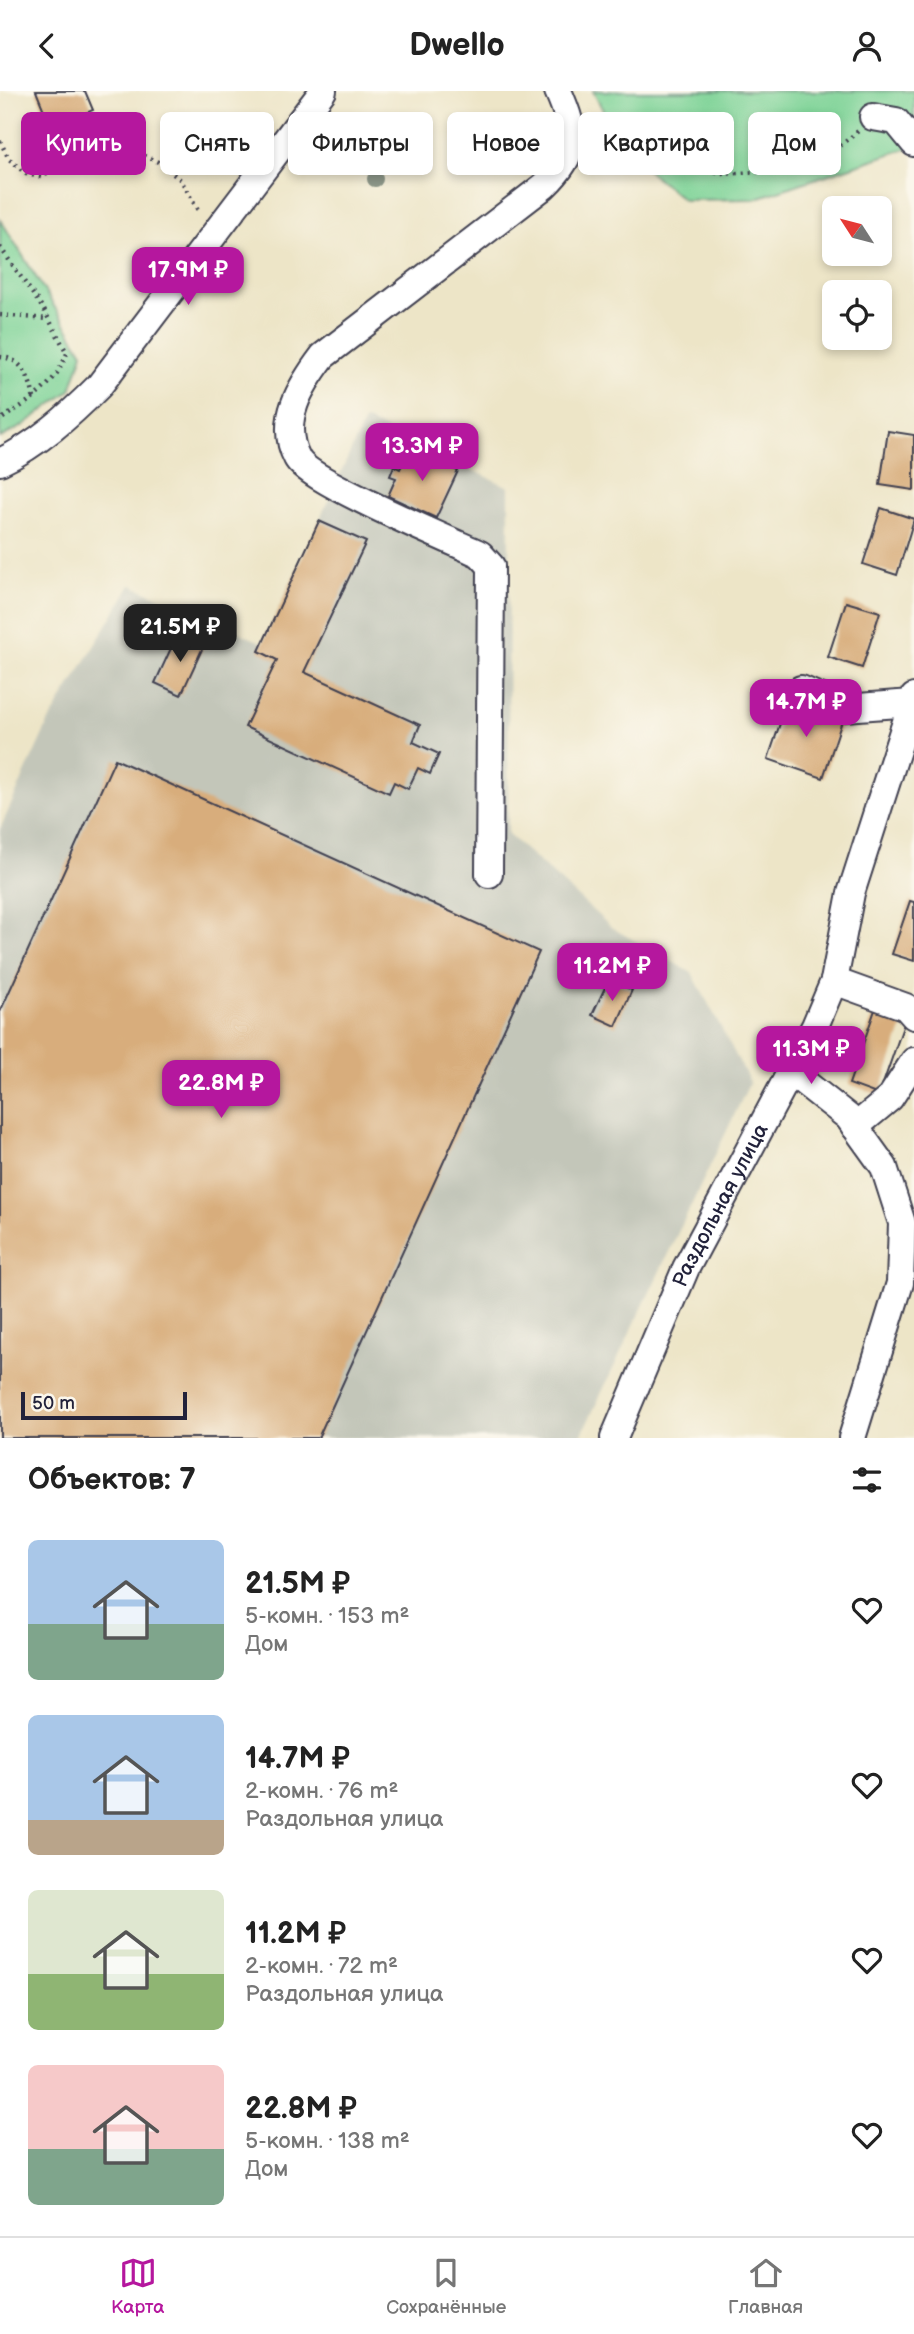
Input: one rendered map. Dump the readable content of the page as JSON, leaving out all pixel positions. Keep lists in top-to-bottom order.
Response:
{
  "streets": {
    "street": ["Раздольная улица"]
  },
  "scale_bar": "50 m",
  "north": "top left",
  "page": {
    "header": "Dwello",
    "chip": [
      "Купить",
      "Снять",
      "Фильтры",
      "Новое",
      "Квартира",
      "Дом"
    ],
    "price": [
      "17.9M ₽",
      "13.3M ₽",
      "21.5M ₽",
      "14.7M ₽",
      "11.2M ₽",
      "11.3M ₽",
      "22.8M ₽"
    ],
    "scale": "50 m",
    "heading": "Объектов: 7",
    "list": [
      {
        "name": "21.5M ₽",
        "note": "5-комн. · 153 m² · Дом"
      },
      {
        "name": "14.7M ₽",
        "note": "2-комн. · 76 m² · Раздольная улица"
      },
      {
        "name": "11.2M ₽",
        "note": "2-комн. · 72 m² · Раздольная улица"
      },
      {
        "name": "22.8M ₽",
        "note": "5-комн. · 138 m² · Дом"
      }
    ],
    "tabs": ["Карта", "Сохранённые", "Главная"]
  }
}
